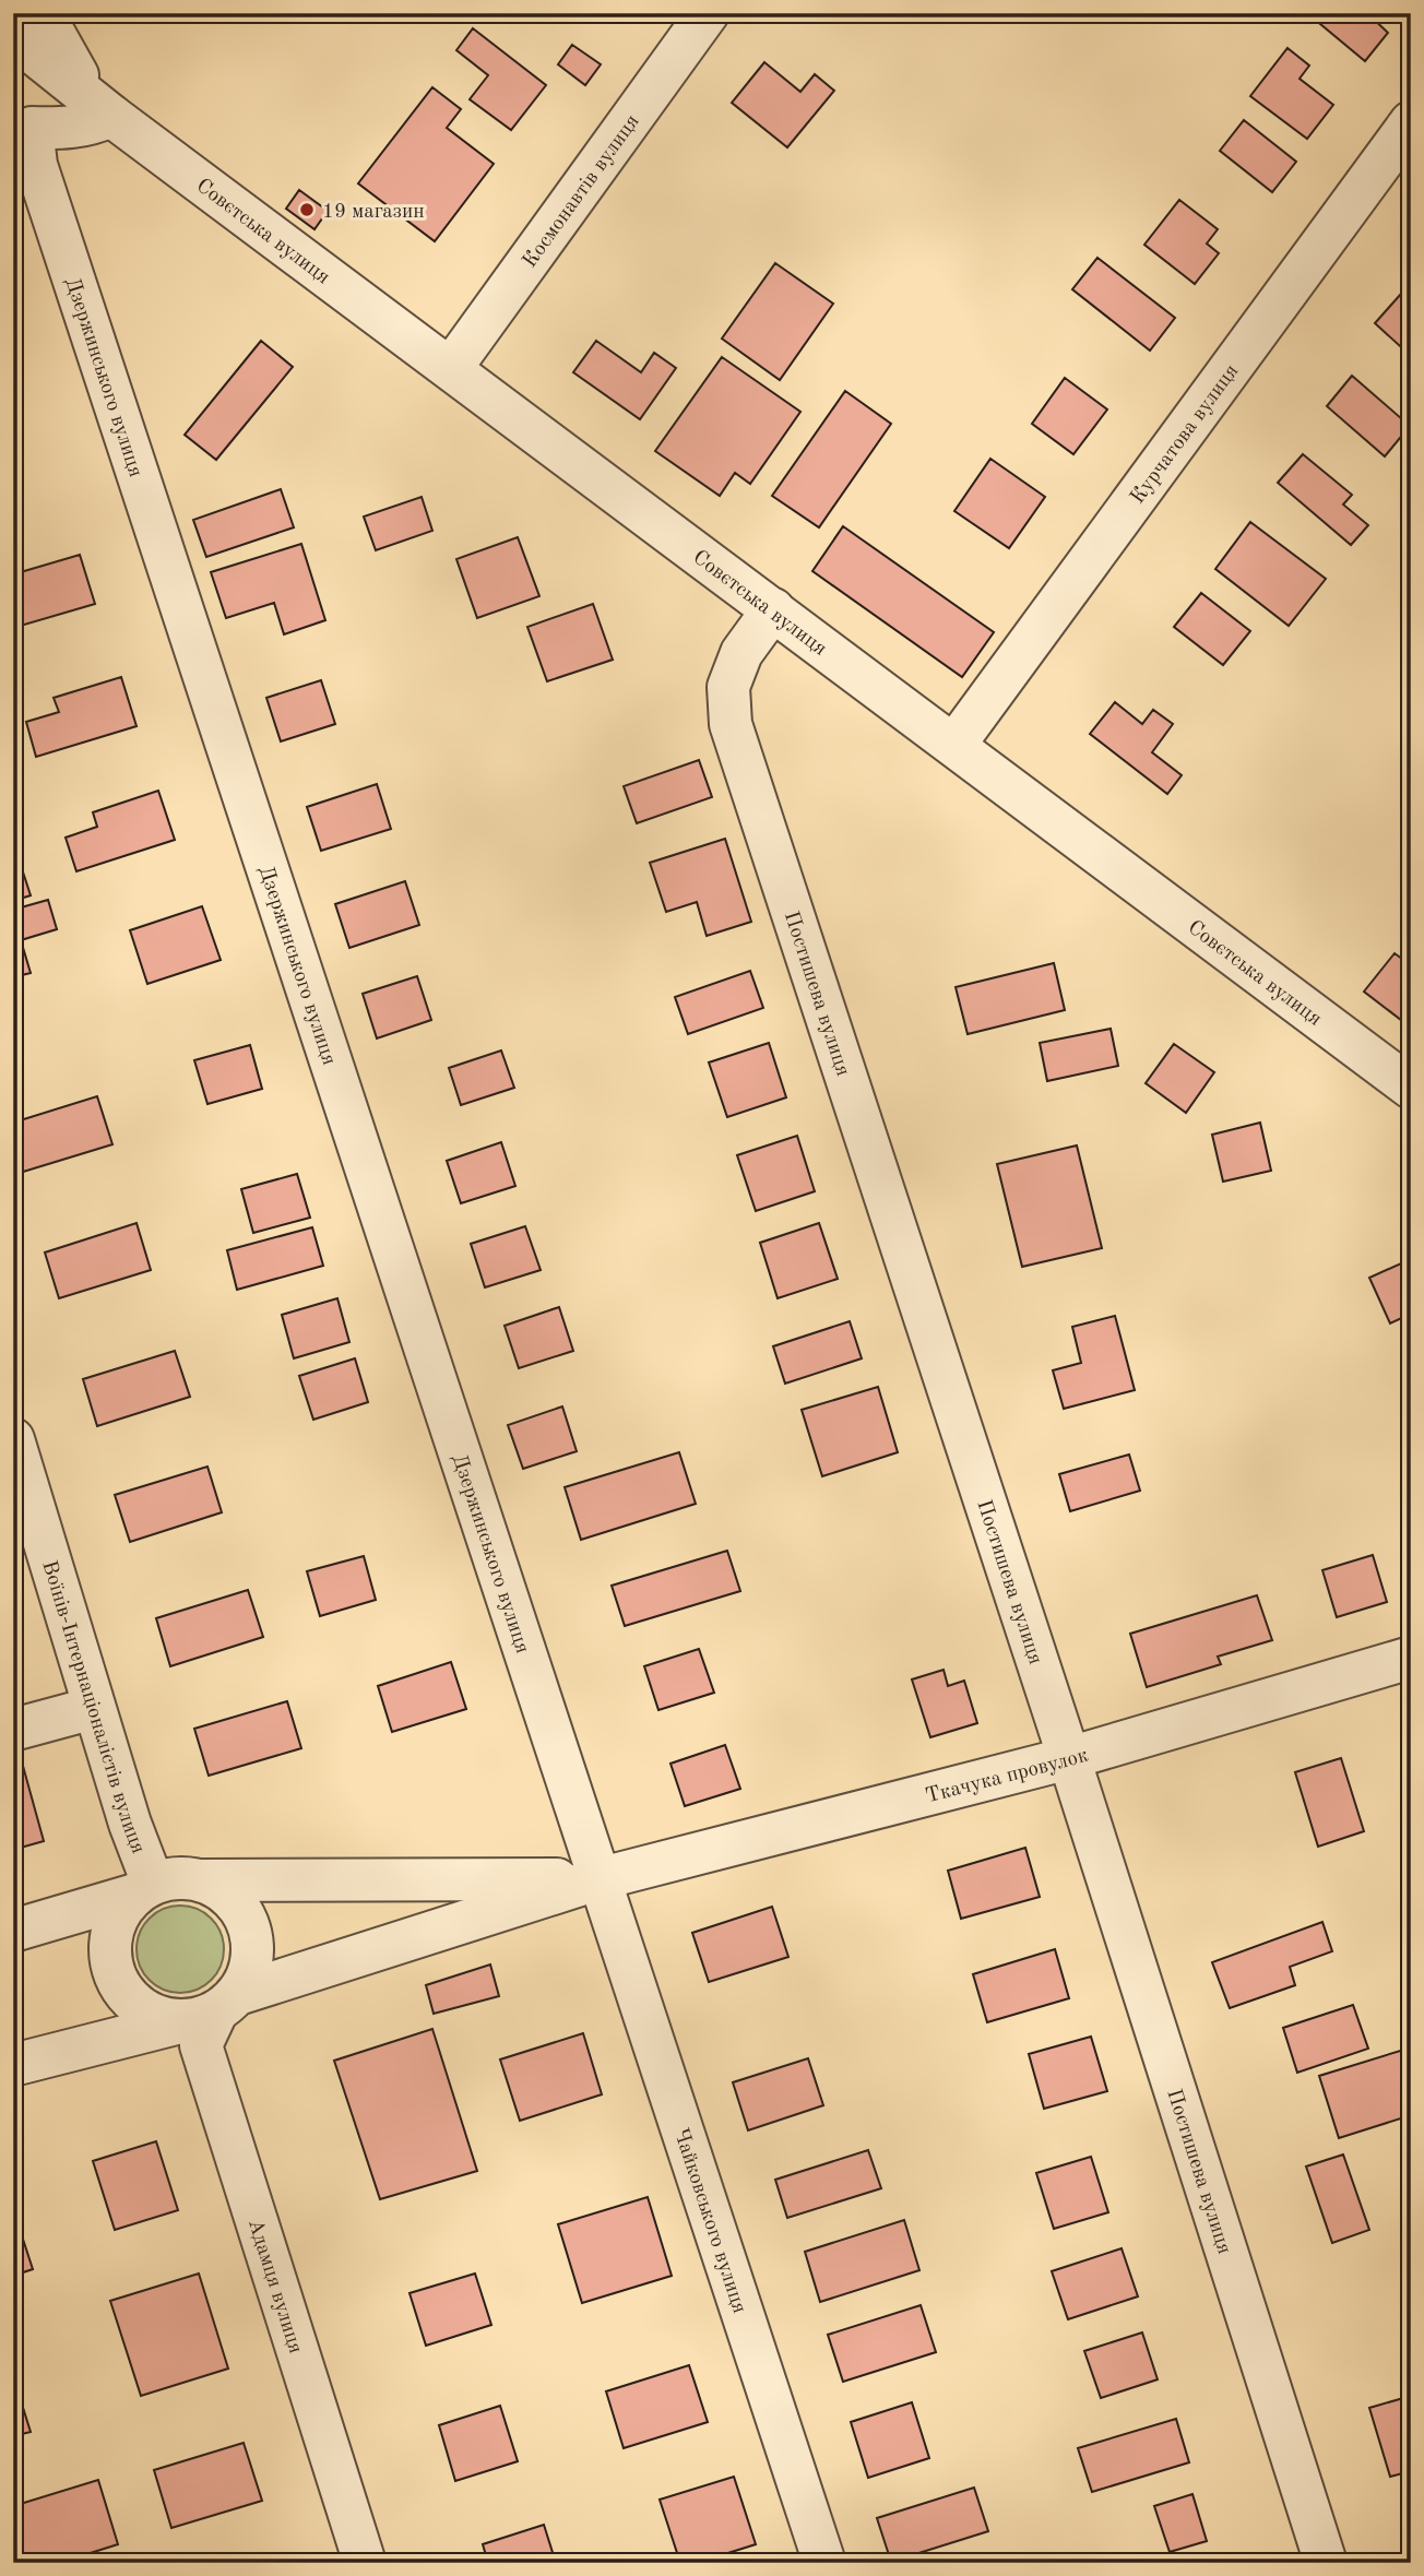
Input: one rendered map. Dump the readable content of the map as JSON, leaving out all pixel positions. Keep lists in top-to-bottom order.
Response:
{
  "streets": {
    "street": [
      "Космонавтів вулиця",
      "Совєтська вулиця",
      "Дзержинського вулиця",
      "Курчатова вулиця",
      "Постишева вулиця",
      "Воїнів-Інтернаціоналістів вулиця",
      "Ткачука провулок",
      "Чайковського вулиця",
      "Адамця вулиця"
    ]
  },
  "crossings": [
    ["Космонавтів вулиця", "Совєтська вулиця"],
    ["Совєтська вулиця", "Дзержинського вулиця"],
    ["Совєтська вулиця", "Курчатова вулиця"],
    ["Совєтська вулиця", "Постишева вулиця"],
    ["Дзержинського вулиця", "Ткачука провулок"],
    ["Дзержинського вулиця", "Чайковського вулиця"],
    ["Постишева вулиця", "Ткачука провулок"],
    ["Воїнів-Інтернаціоналістів вулиця", "Адамця вулиця"],
    ["Ткачука провулок", "Чайковського вулиця"]
  ],
  "places": ["19 магазин"]
}
